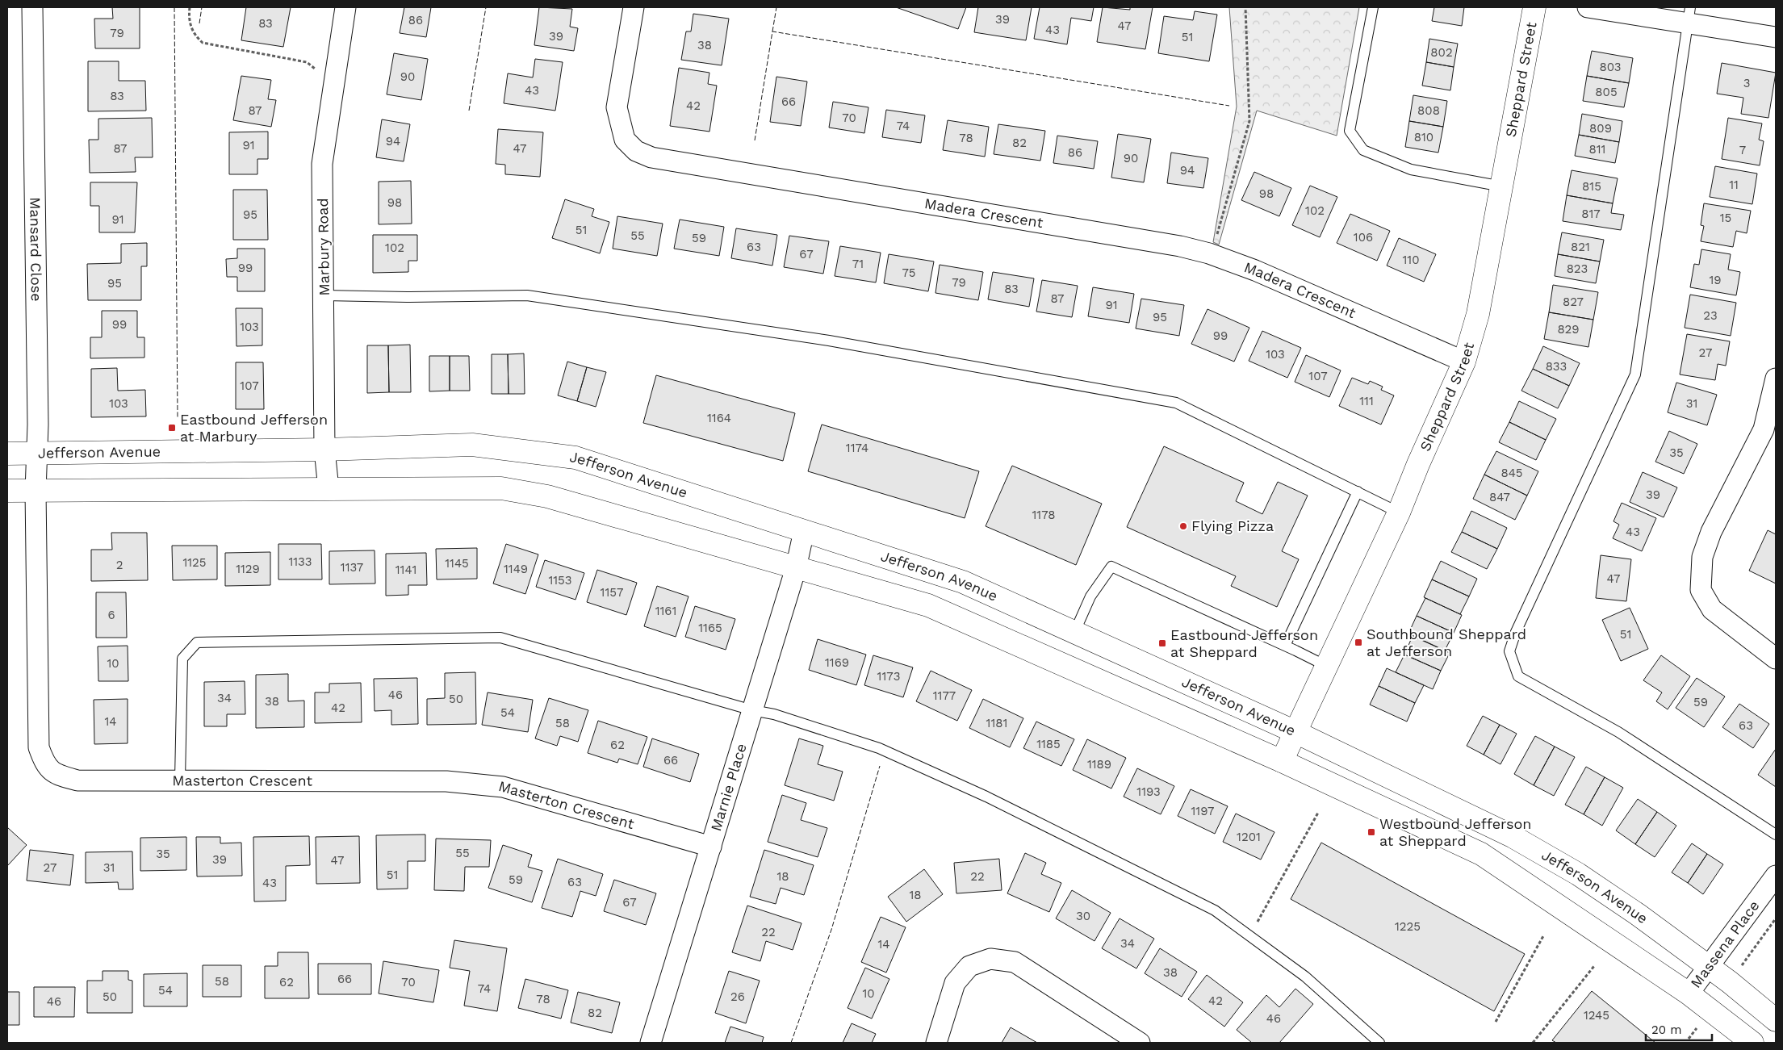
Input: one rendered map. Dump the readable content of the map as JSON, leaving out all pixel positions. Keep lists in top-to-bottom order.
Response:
{
  "streets": {
    "street": [
      "Sheppard Street",
      "Madera Crescent",
      "Marbury Road",
      "Mansard Close",
      "Jefferson Avenue",
      "Masterton Crescent",
      "Marnie Place",
      "Massena Place"
    ]
  },
  "crossings": [
    ["Sheppard Street", "Madera Crescent"],
    ["Sheppard Street", "Jefferson Avenue"],
    ["Marbury Road", "Jefferson Avenue"],
    ["Mansard Close", "Jefferson Avenue"],
    ["Mansard Close", "Masterton Crescent"],
    ["Jefferson Avenue", "Marnie Place"],
    ["Jefferson Avenue", "Massena Place"],
    ["Masterton Crescent", "Marnie Place"]
  ],
  "places": {
    "transit": [
      "Eastbound Jefferson at Marbury",
      "Southbound Sheppard at Jefferson",
      "Eastbound Jefferson at Sheppard",
      "Westbound Jefferson at Sheppard"
    ],
    "other": ["Flying Pizza"]
  },
  "house_numbers": [
    "39",
    "86",
    "83",
    "47",
    "43",
    "79",
    "39",
    "51",
    "38",
    "802",
    "803",
    "90",
    "3",
    "43",
    "805",
    "83",
    "66",
    "42",
    "87",
    "808",
    "70",
    "74",
    "809",
    "810",
    "78",
    "94",
    "82",
    "91",
    "87",
    "47",
    "811",
    "7",
    "86",
    "90",
    "94",
    "11",
    "815",
    "98",
    "98",
    "102",
    "817",
    "95",
    "15",
    "91",
    "51",
    "55",
    "106",
    "59",
    "63",
    "821",
    "102",
    "67",
    "110",
    "71",
    "99",
    "823",
    "75",
    "19",
    "79",
    "95",
    "83",
    "87",
    "827",
    "91",
    "23",
    "95",
    "99",
    "103",
    "829",
    "99",
    "27",
    "103",
    "833",
    "107",
    "107",
    "111",
    "103",
    "31",
    "1164",
    "1174",
    "35",
    "845",
    "39",
    "847",
    "1178",
    "43",
    "1133",
    "1125",
    "1145",
    "2",
    "1137",
    "1129",
    "1149",
    "1141",
    "47",
    "1153",
    "1157",
    "1161",
    "6",
    "1165",
    "51",
    "1169",
    "10",
    "1173",
    "46",
    "1177",
    "34",
    "50",
    "38",
    "59",
    "42",
    "54",
    "14",
    "58",
    "1181",
    "63",
    "1185",
    "62",
    "66",
    "1189",
    "1193",
    "1197",
    "1201",
    "55",
    "35",
    "39",
    "47",
    "27",
    "31",
    "51",
    "18",
    "22",
    "59",
    "63",
    "43",
    "18",
    "67",
    "30",
    "1225",
    "22",
    "34",
    "14",
    "38",
    "66",
    "58",
    "62",
    "70",
    "74",
    "54",
    "10",
    "50",
    "26",
    "78",
    "42",
    "46",
    "82",
    "1245",
    "46"
  ],
  "scale_bar": "20 m"
}
